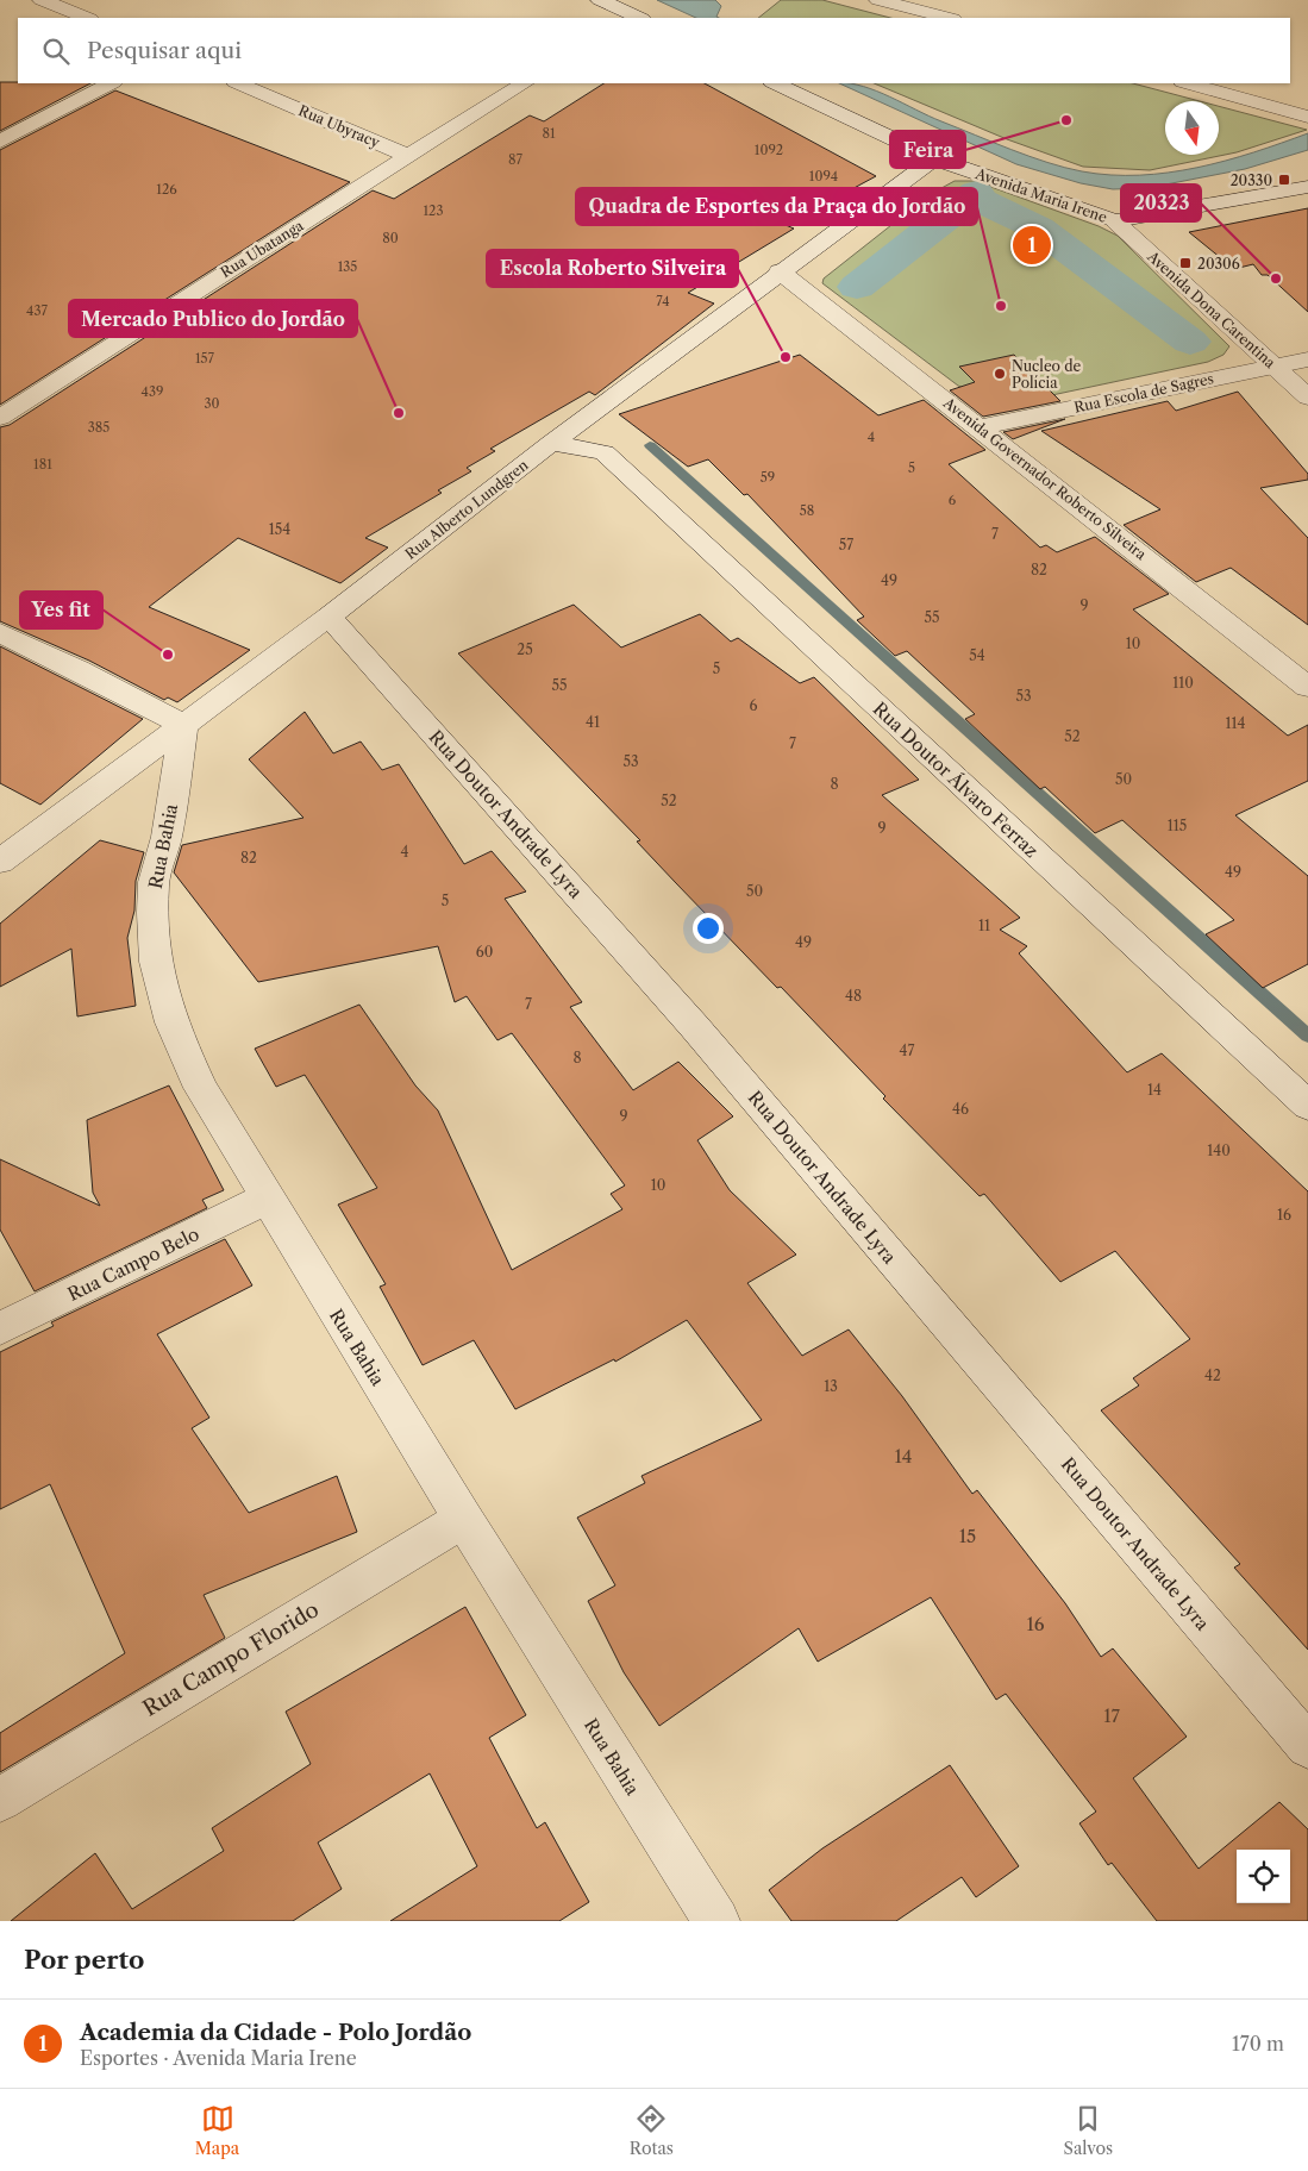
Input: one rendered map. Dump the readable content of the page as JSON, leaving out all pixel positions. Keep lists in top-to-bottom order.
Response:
{
  "streets": {
    "street": [
      "Rua Ubyracy",
      "Avenida Maria Irene",
      "Rua Ubatanga",
      "Avenida Dona Carentina",
      "Rua Escola de Sagres",
      "Avenida Governador Roberto Silveira",
      "Rua Alberto Lundgren",
      "Rua Doutor Álvaro Ferraz",
      "Rua Doutor Andrade Lyra",
      "Rua Bahia",
      "Rua Campo Belo",
      "Rua Campo Florido"
    ]
  },
  "crossings": [
    ["Rua Ubyracy", "Rua Ubatanga"],
    ["Avenida Maria Irene", "Avenida Dona Carentina"],
    ["Avenida Maria Irene", "Rua Alberto Lundgren"],
    ["Avenida Dona Carentina", "Rua Escola de Sagres"],
    ["Rua Escola de Sagres", "Avenida Governador Roberto Silveira"],
    ["Avenida Governador Roberto Silveira", "Rua Alberto Lundgren"],
    ["Rua Alberto Lundgren", "Rua Doutor Andrade Lyra"],
    ["Rua Alberto Lundgren", "Rua Bahia"],
    ["Rua Bahia", "Rua Campo Belo"],
    ["Rua Bahia", "Rua Campo Florido"]
  ],
  "places": {
    "other": [
      "Feira",
      "20323",
      "Quadra de Esportes da Praça do Jordão",
      "Escola Roberto Silveira",
      "Nucleo de Polícia",
      "Mercado Publico do Jordão",
      "Yes fit"
    ],
    "transit": ["20330", "20306"]
  },
  "house_numbers": [
    "81",
    "1092",
    "87",
    "1094",
    "126",
    "123",
    "80",
    "135",
    "74",
    "437",
    "157",
    "439",
    "30",
    "385",
    "4",
    "181",
    "5",
    "59",
    "6",
    "58",
    "154",
    "7",
    "57",
    "82",
    "49",
    "9",
    "55",
    "10",
    "25",
    "54",
    "5",
    "110",
    "55",
    "53",
    "6",
    "41",
    "114",
    "52",
    "7",
    "53",
    "50",
    "8",
    "52",
    "115",
    "9",
    "4",
    "82",
    "49",
    "50",
    "5",
    "11",
    "49",
    "60",
    "48",
    "7",
    "47",
    "8",
    "14",
    "46",
    "9",
    "140",
    "10",
    "16",
    "42",
    "13",
    "14",
    "15",
    "16",
    "17"
  ],
  "north": "bottom",
  "page": {
    "search": "Pesquisar aqui",
    "pins": "1",
    "heading": "Por perto",
    "list": [
      {
        "mark": "1",
        "name": "Academia da Cidade - Polo Jordão",
        "note": "Esportes · Avenida Maria Irene",
        "value": "170 m"
      }
    ],
    "nav": ["Mapa", "Rotas", "Salvos"]
  }
}
